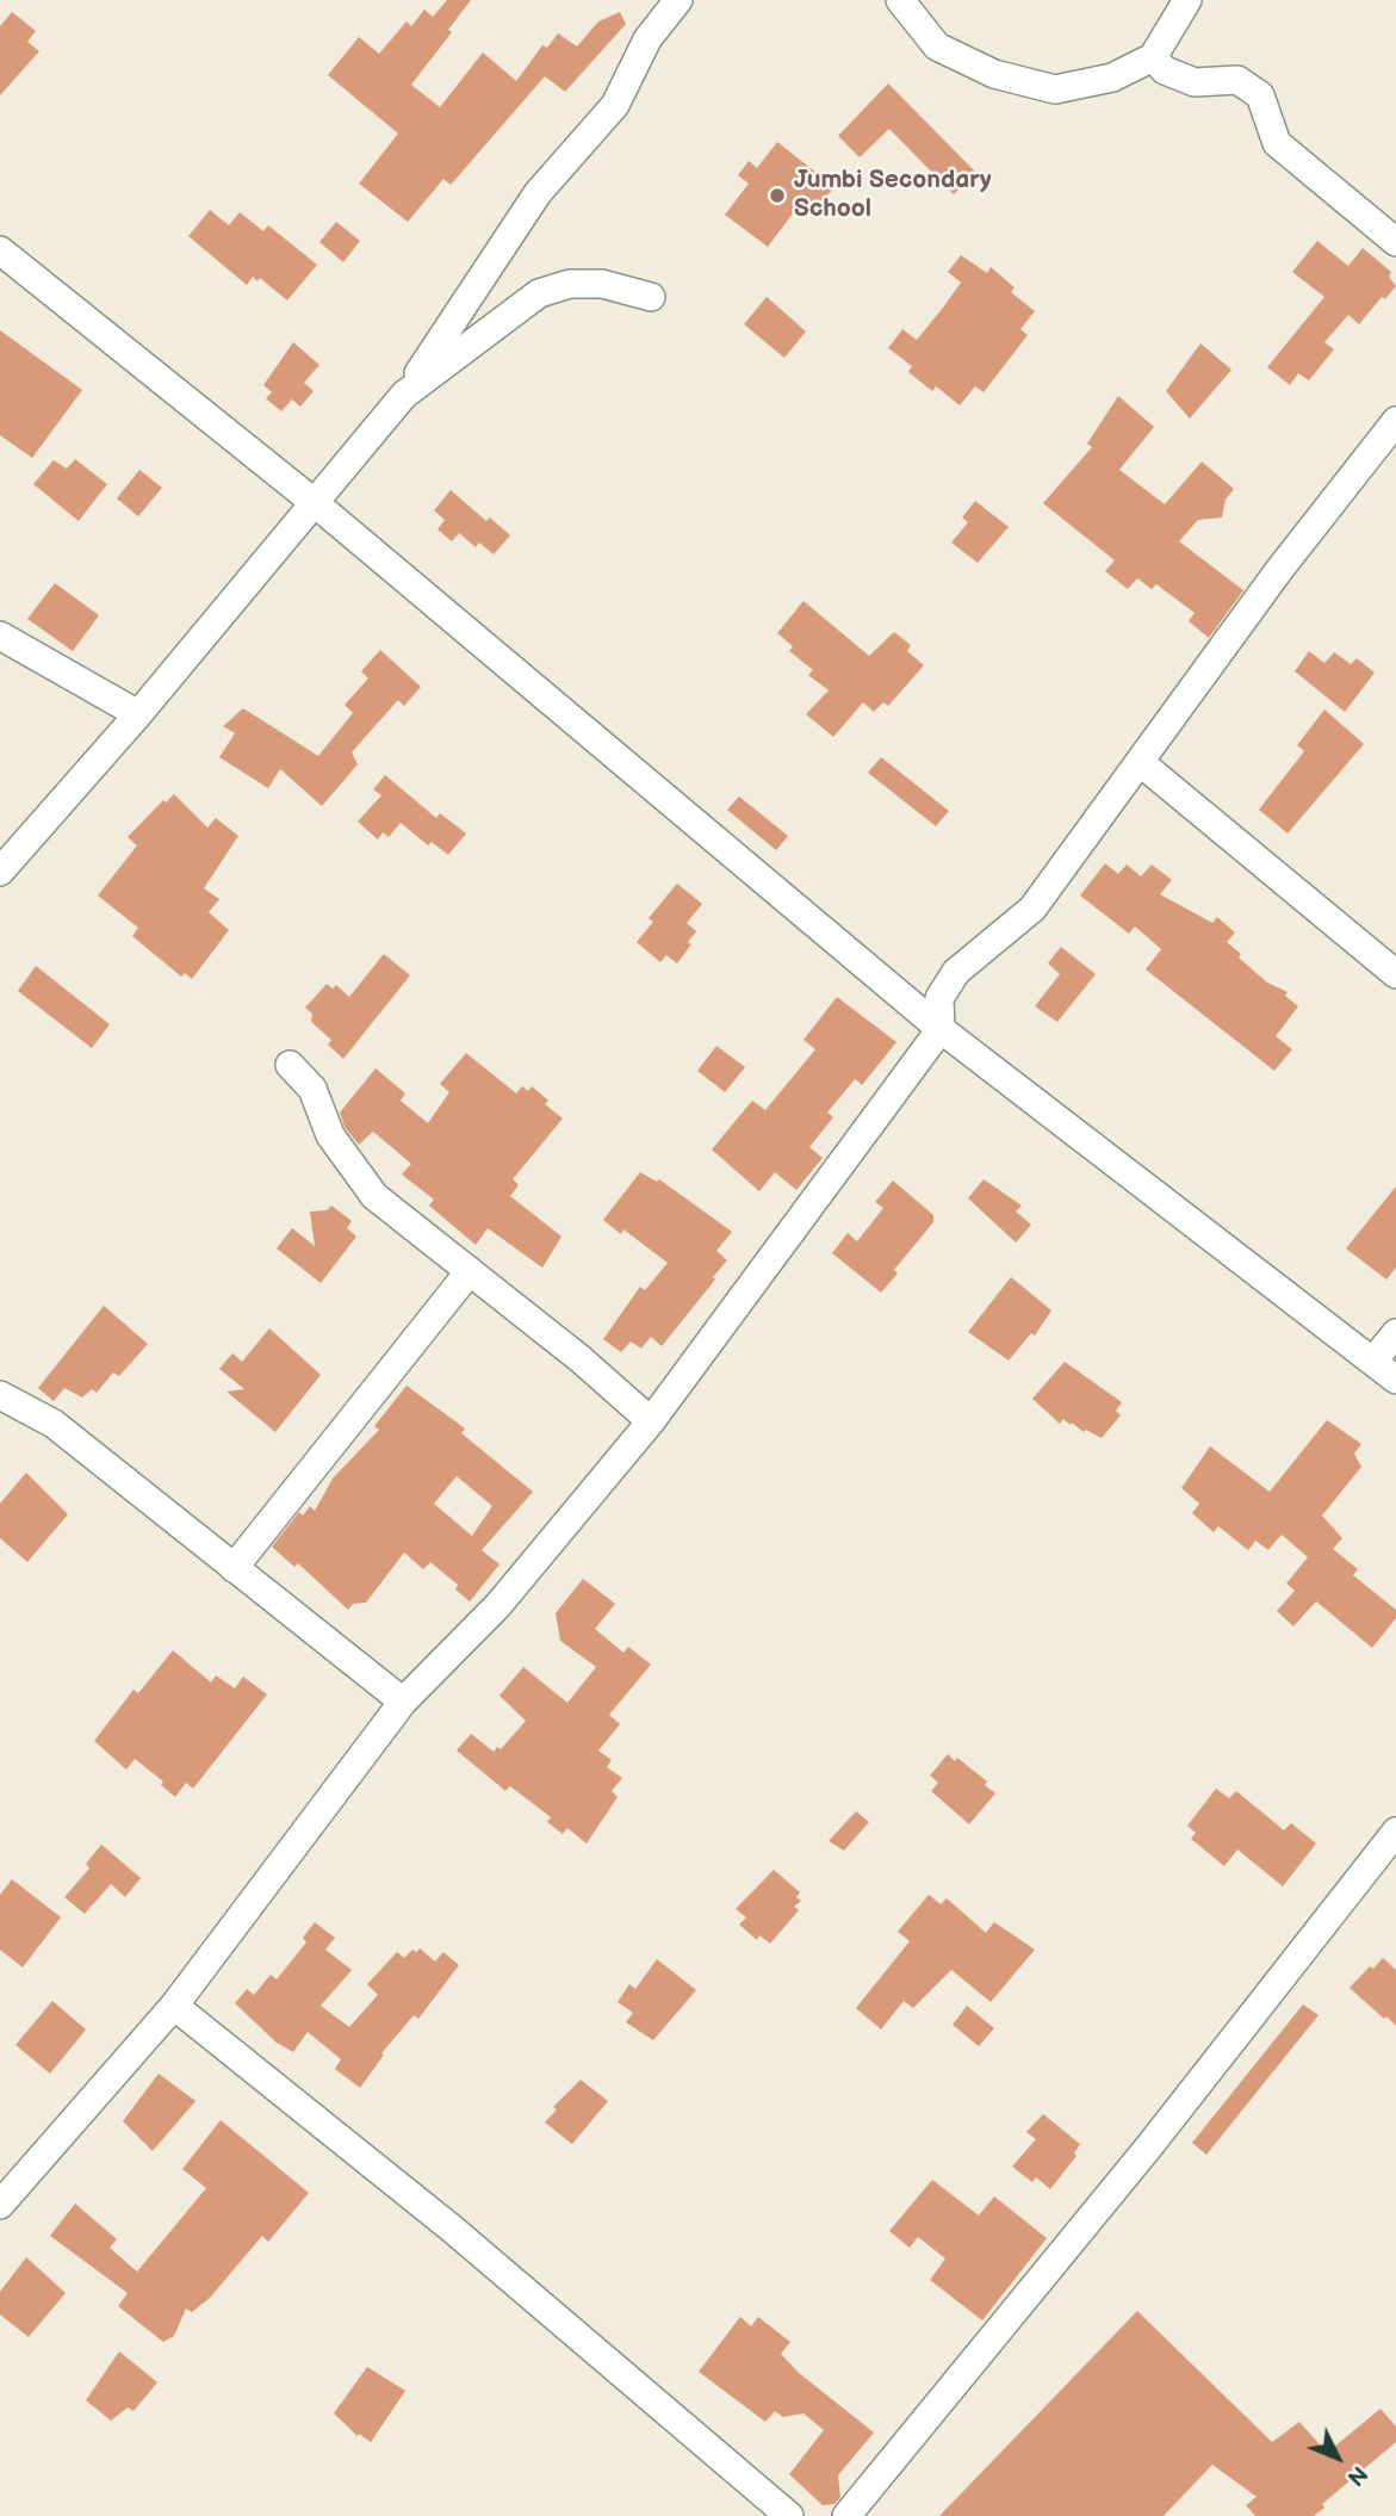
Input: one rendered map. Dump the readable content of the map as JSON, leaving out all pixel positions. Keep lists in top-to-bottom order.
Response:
{
  "places": ["Jumbi Secondary School"],
  "north": "bottom right"
}
